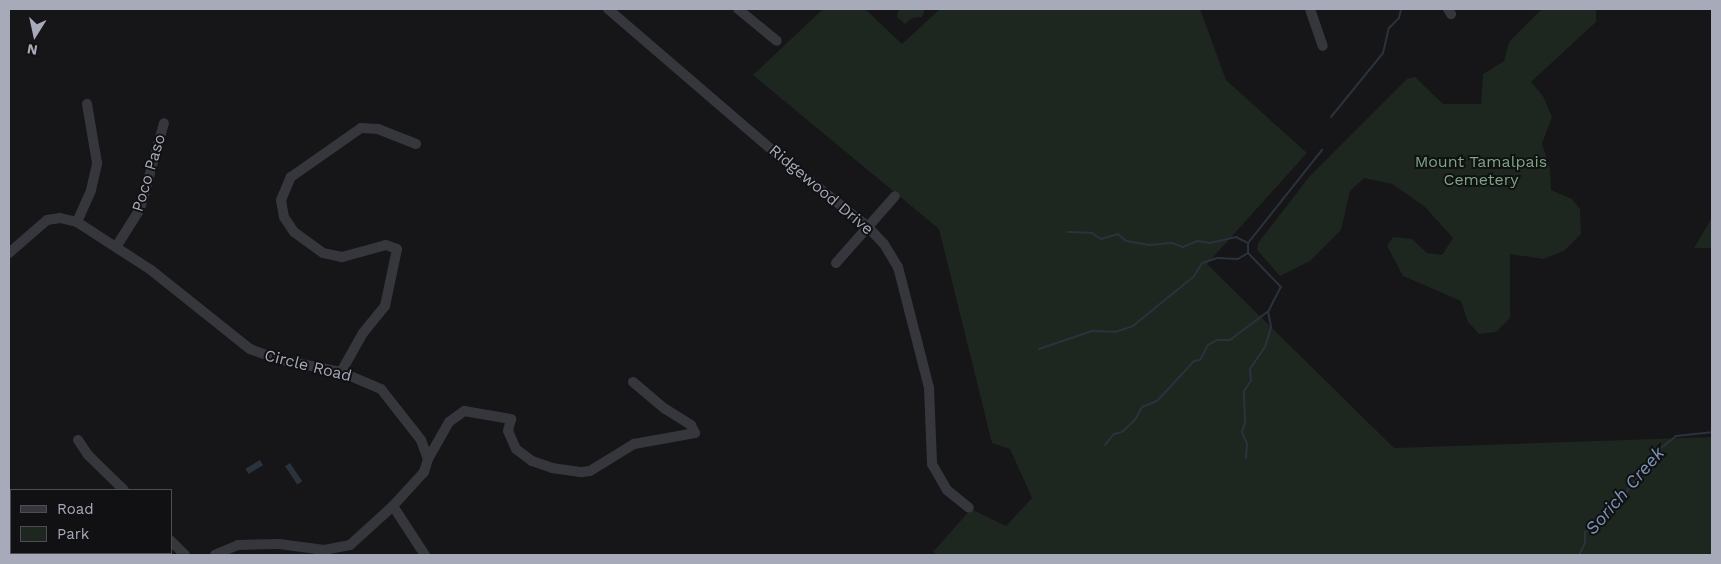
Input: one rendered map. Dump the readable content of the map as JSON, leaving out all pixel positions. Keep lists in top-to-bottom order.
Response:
{
  "streets": {
    "street": ["Poco Paso", "Ridgewood Drive", "Circle Road"]
  },
  "crossings": [
    ["Poco Paso", "Circle Road"]
  ],
  "water": ["Sorich Creek"],
  "parks": ["Mount Tamalpais Cemetery"],
  "legend": ["Road", "Park"],
  "north": "bottom"
}
